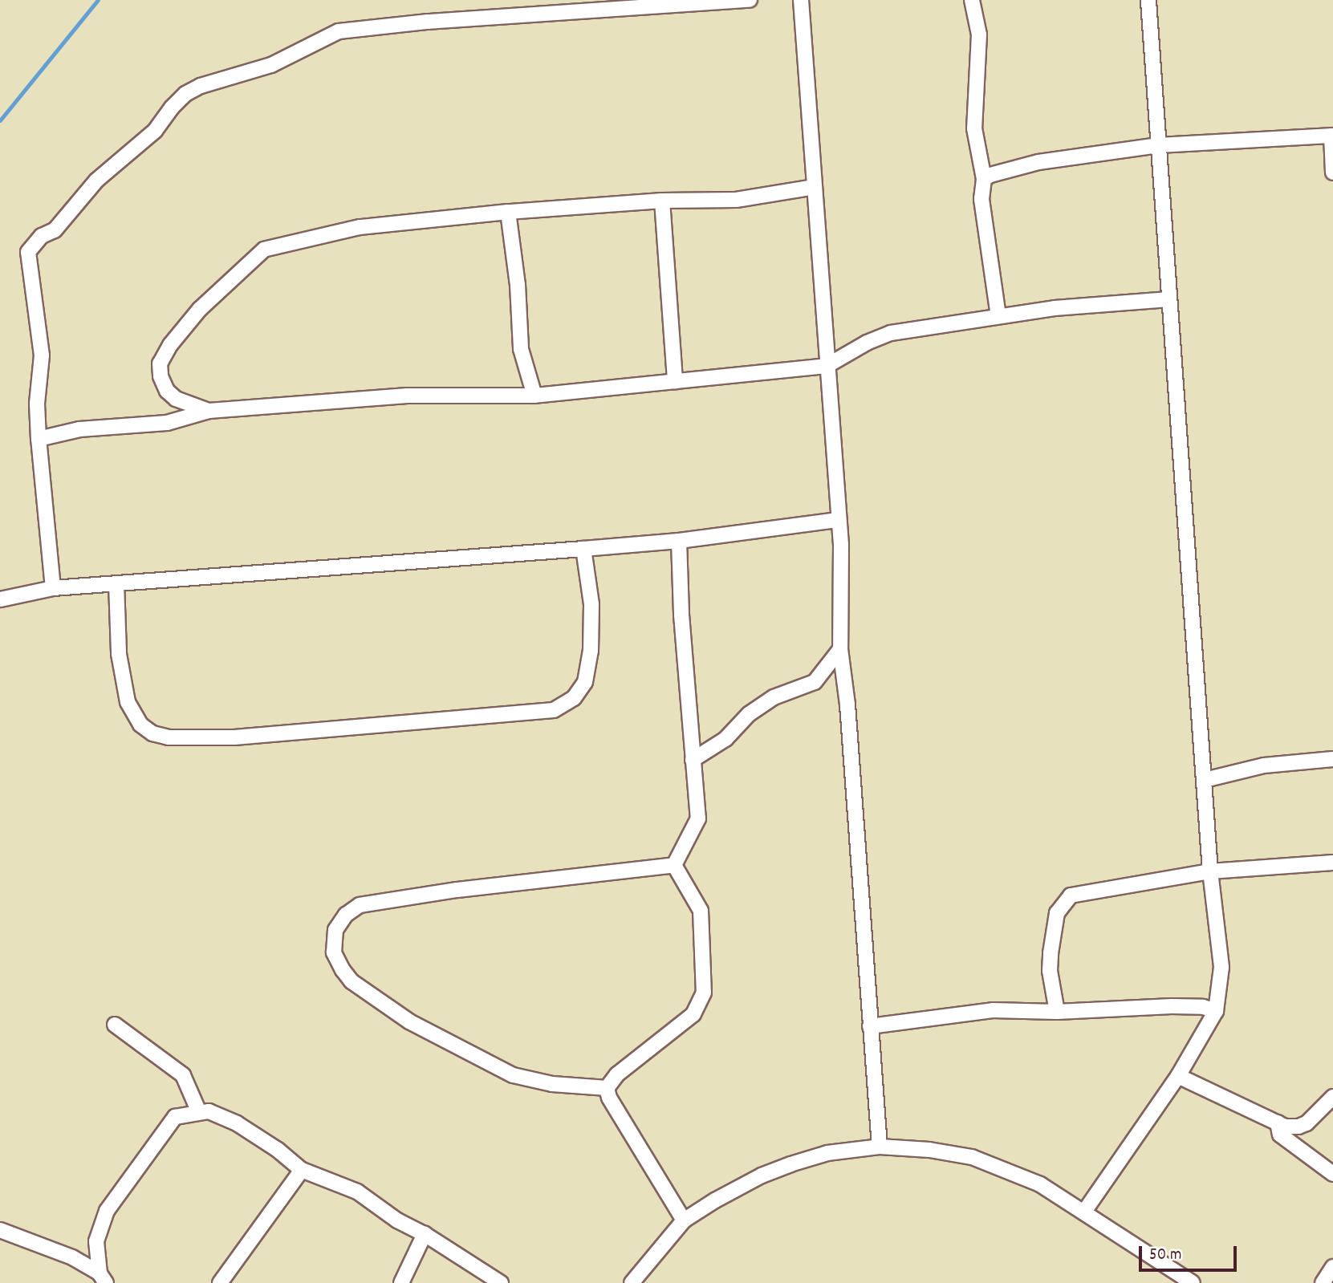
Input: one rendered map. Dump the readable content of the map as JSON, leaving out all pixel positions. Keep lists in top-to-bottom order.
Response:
{
  "scale_bar": "50 m"
}
